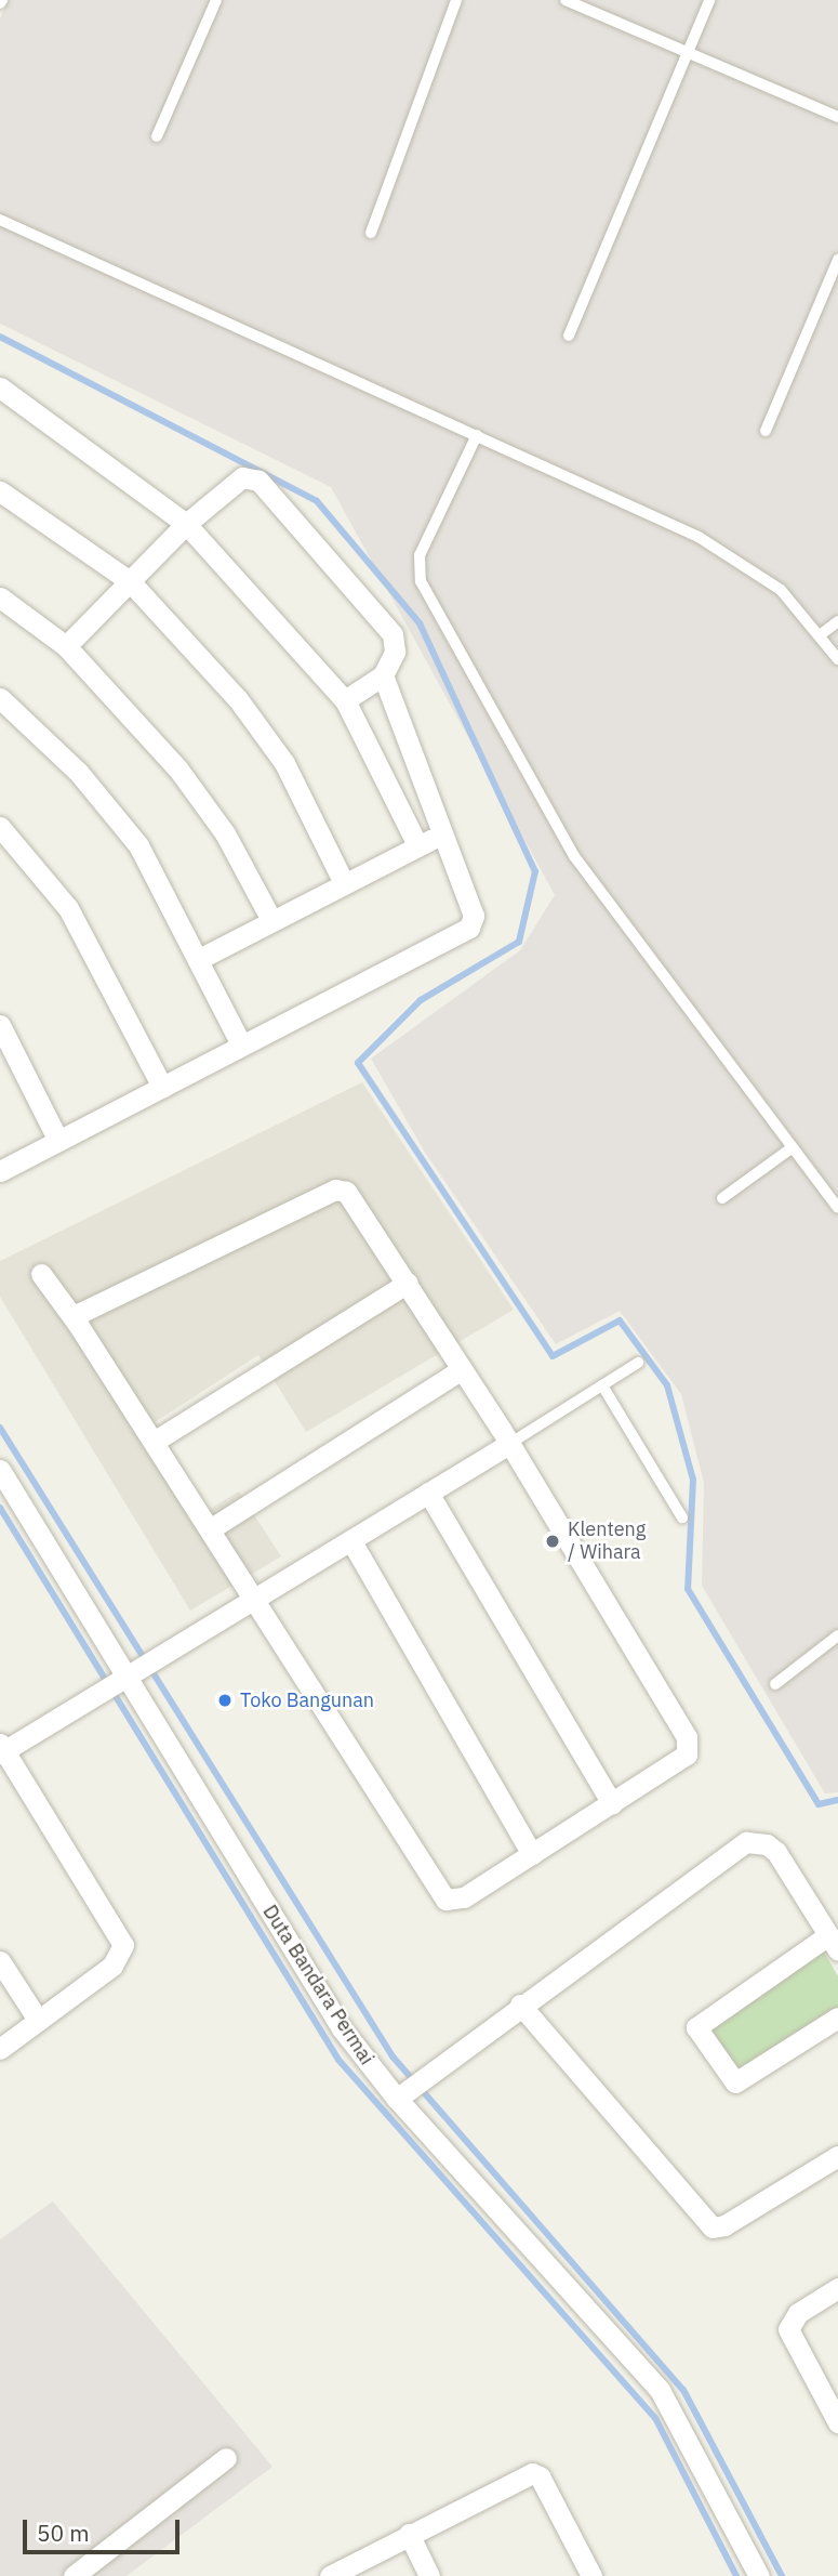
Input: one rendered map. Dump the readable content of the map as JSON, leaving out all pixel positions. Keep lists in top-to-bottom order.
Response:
{
  "streets": {
    "street": ["Duta Bandara Permai"]
  },
  "places": ["Klenteng / Wihara", "Toko Bangunan"],
  "scale_bar": "50 m"
}
